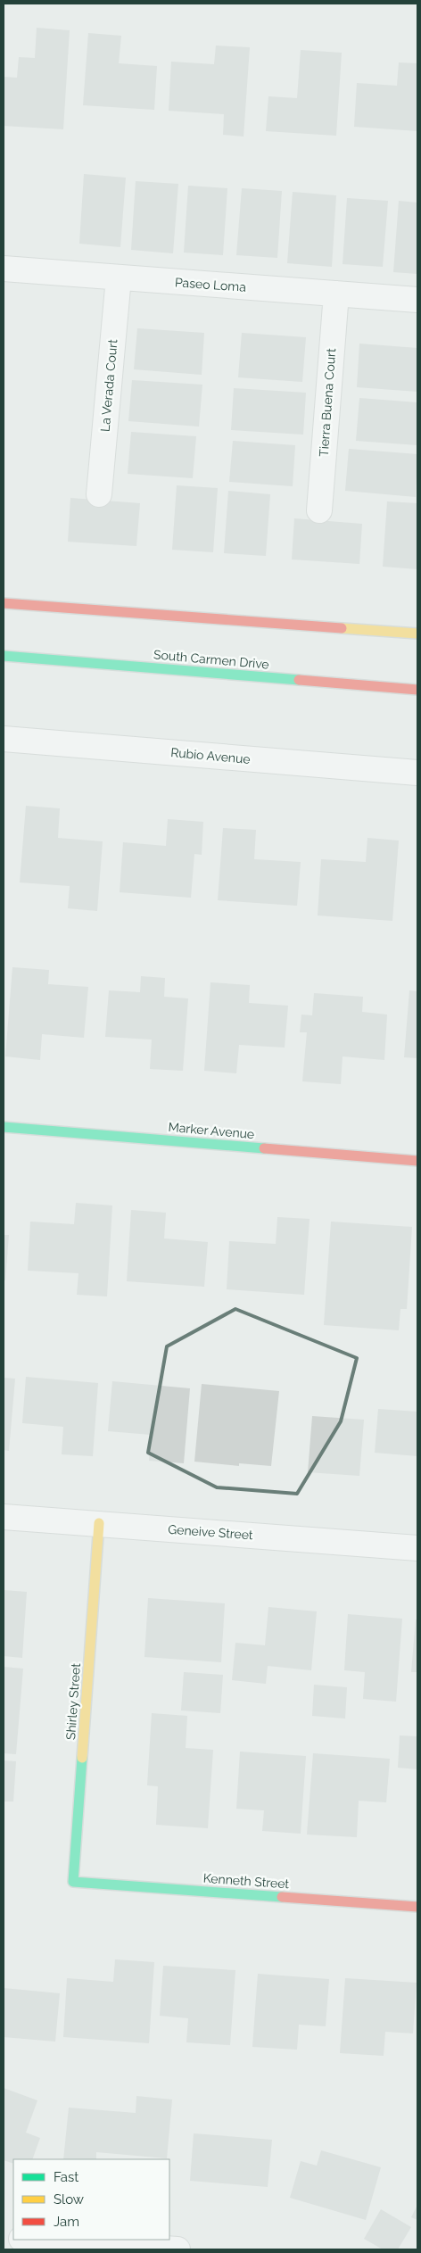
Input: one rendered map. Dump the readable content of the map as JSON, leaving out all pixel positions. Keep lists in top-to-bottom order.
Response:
{
  "streets": {
    "street": [
      "Paseo Loma",
      "La Verada Court",
      "Tierra Buena Court",
      "South Carmen Drive",
      "Rubio Avenue",
      "Marker Avenue",
      "Geneive Street",
      "Shirley Street",
      "Kenneth Street"
    ]
  },
  "crossings": [
    ["Paseo Loma", "La Verada Court"],
    ["Paseo Loma", "Tierra Buena Court"],
    ["Geneive Street", "Shirley Street"],
    ["Shirley Street", "Kenneth Street"]
  ],
  "legend": ["Fast", "Slow", "Jam"]
}
